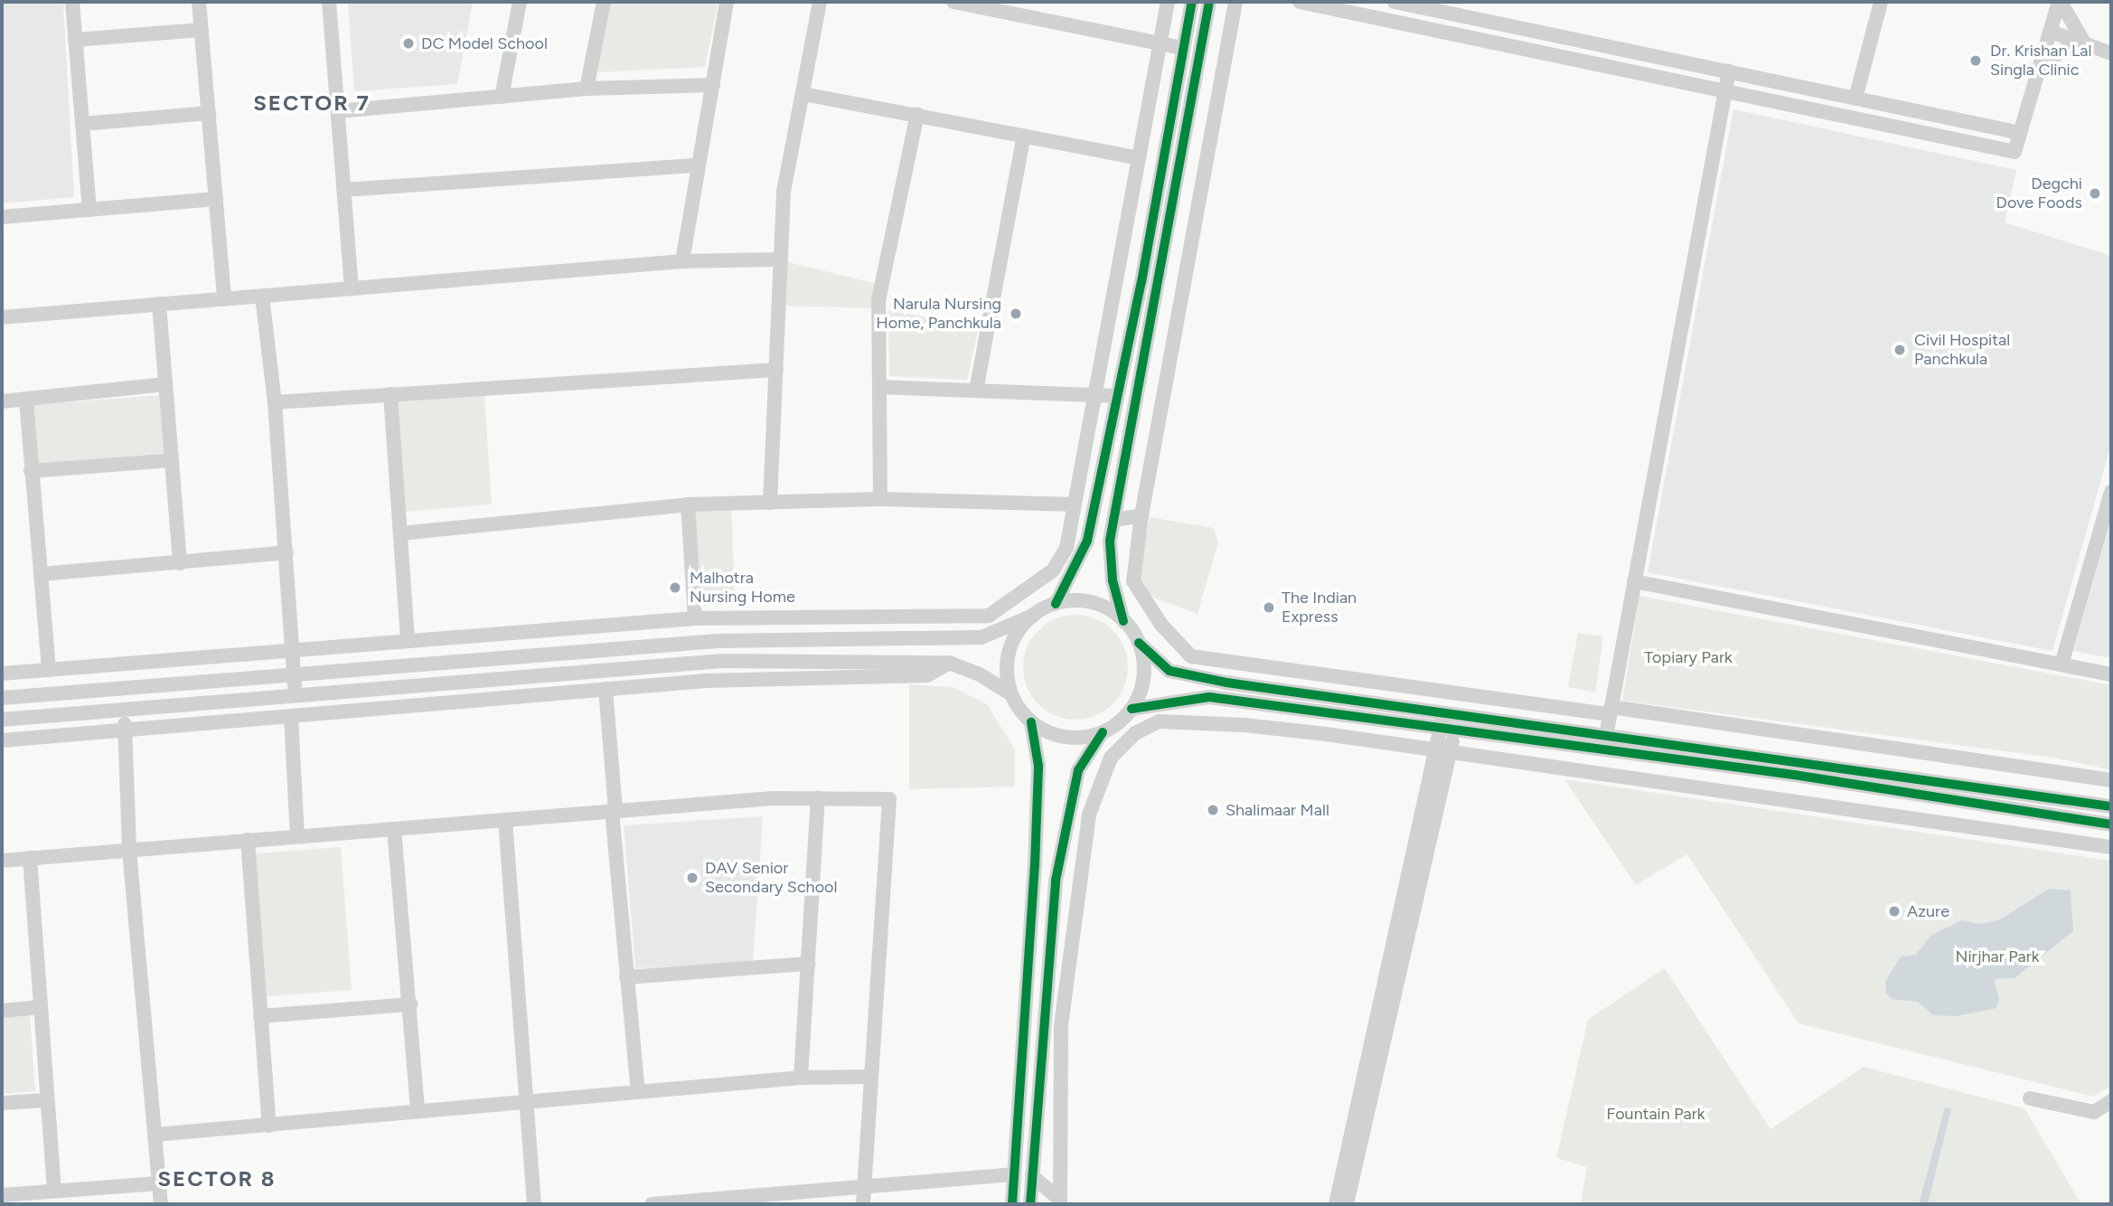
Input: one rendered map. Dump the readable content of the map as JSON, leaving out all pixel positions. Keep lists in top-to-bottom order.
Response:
{
  "districts": ["SECTOR 7", "SECTOR 8"],
  "parks": ["Topiary Park", "Nirjhar Park", "Fountain Park"],
  "places": [
    "DC Model School",
    "Dr. Krishan Lal Singla Clinic",
    "Degchi Dove Foods",
    "Narula Nursing Home, Panchkula",
    "Civil Hospital Panchkula",
    "Malhotra Nursing Home",
    "The Indian Express",
    "Shalimaar Mall",
    "DAV Senior Secondary School",
    "Azure"
  ]
}
